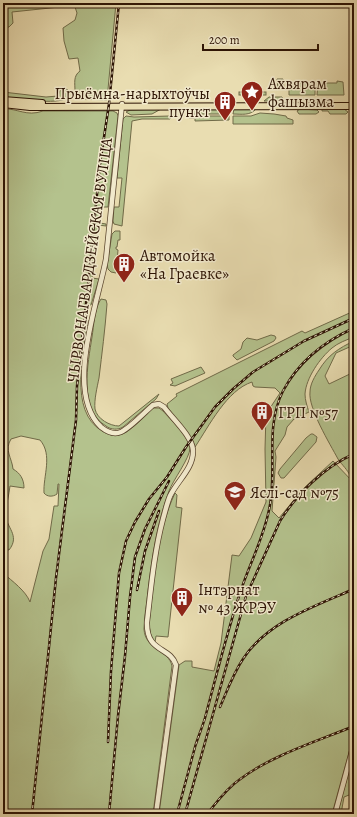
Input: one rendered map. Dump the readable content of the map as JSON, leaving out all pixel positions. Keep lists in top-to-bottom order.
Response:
{
  "streets": {
    "street": ["ЧЫРВОНАГВАРДЗЕЙСКАЯ ВУЛІЦА"]
  },
  "places": {
    "place": ["Ахвярам фашызма"],
    "building": [
      "Прыёмна-нарыхтоўчы пункт",
      "Автомойка «На Граевке»",
      "ГРП №57",
      "Інтэрнат № 43 ЖРЭУ"
    ],
    "school or university": ["Яслі-сад №75"]
  },
  "scale_bar": "200 m"
}
